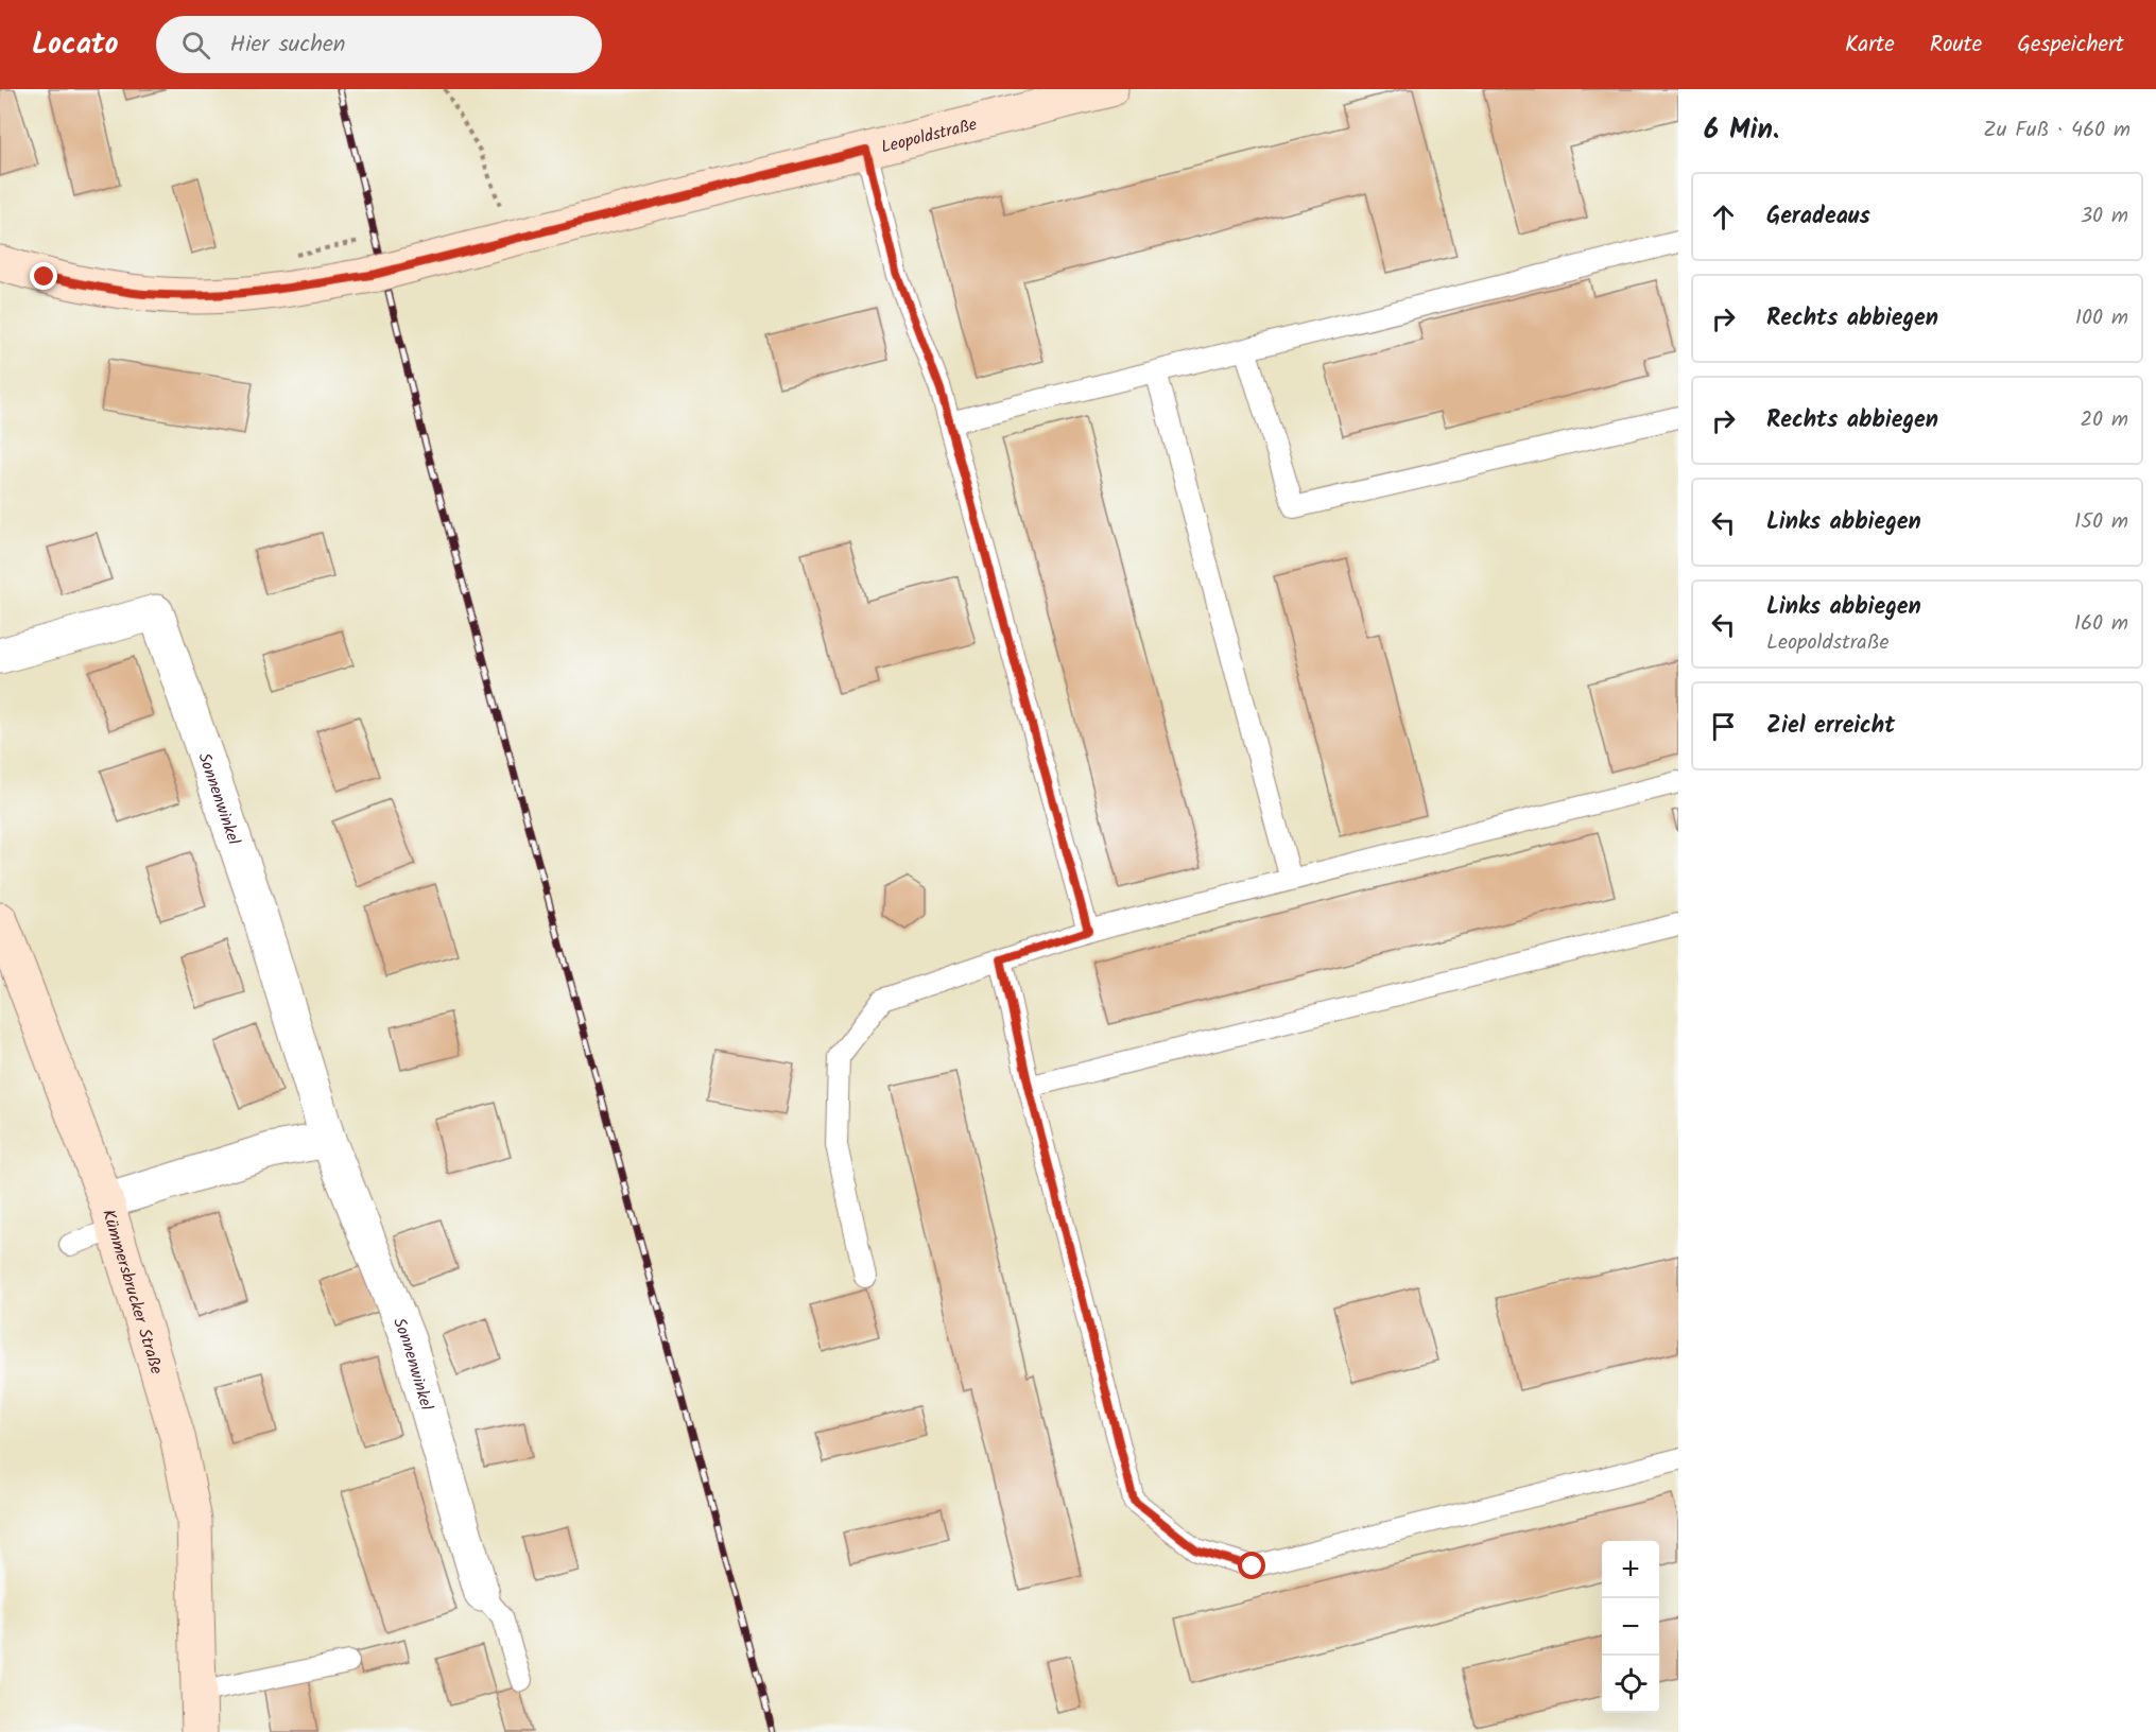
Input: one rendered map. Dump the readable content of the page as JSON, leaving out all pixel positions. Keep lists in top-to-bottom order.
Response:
{
  "streets": {
    "street": ["Leopoldstraße", "Sonnenwinkel", "Kümmersbrucker Straße"]
  },
  "page": {
    "header": "Locato",
    "search": "Hier suchen",
    "nav": ["Karte", "Route", "Gespeichert"],
    "heading": ["6 Min.", "Zu Fuß · 460 m"],
    "list": [
      ["Geradeaus", "30 m"],
      ["Rechts abbiegen", "100 m"],
      ["Rechts abbiegen", "20 m"],
      ["Links abbiegen", "150 m"],
      ["Links abbiegen", "Leopoldstraße", "160 m"],
      "Ziel erreicht"
    ],
    "map_buttons": ["+", "−"]
  }
}
